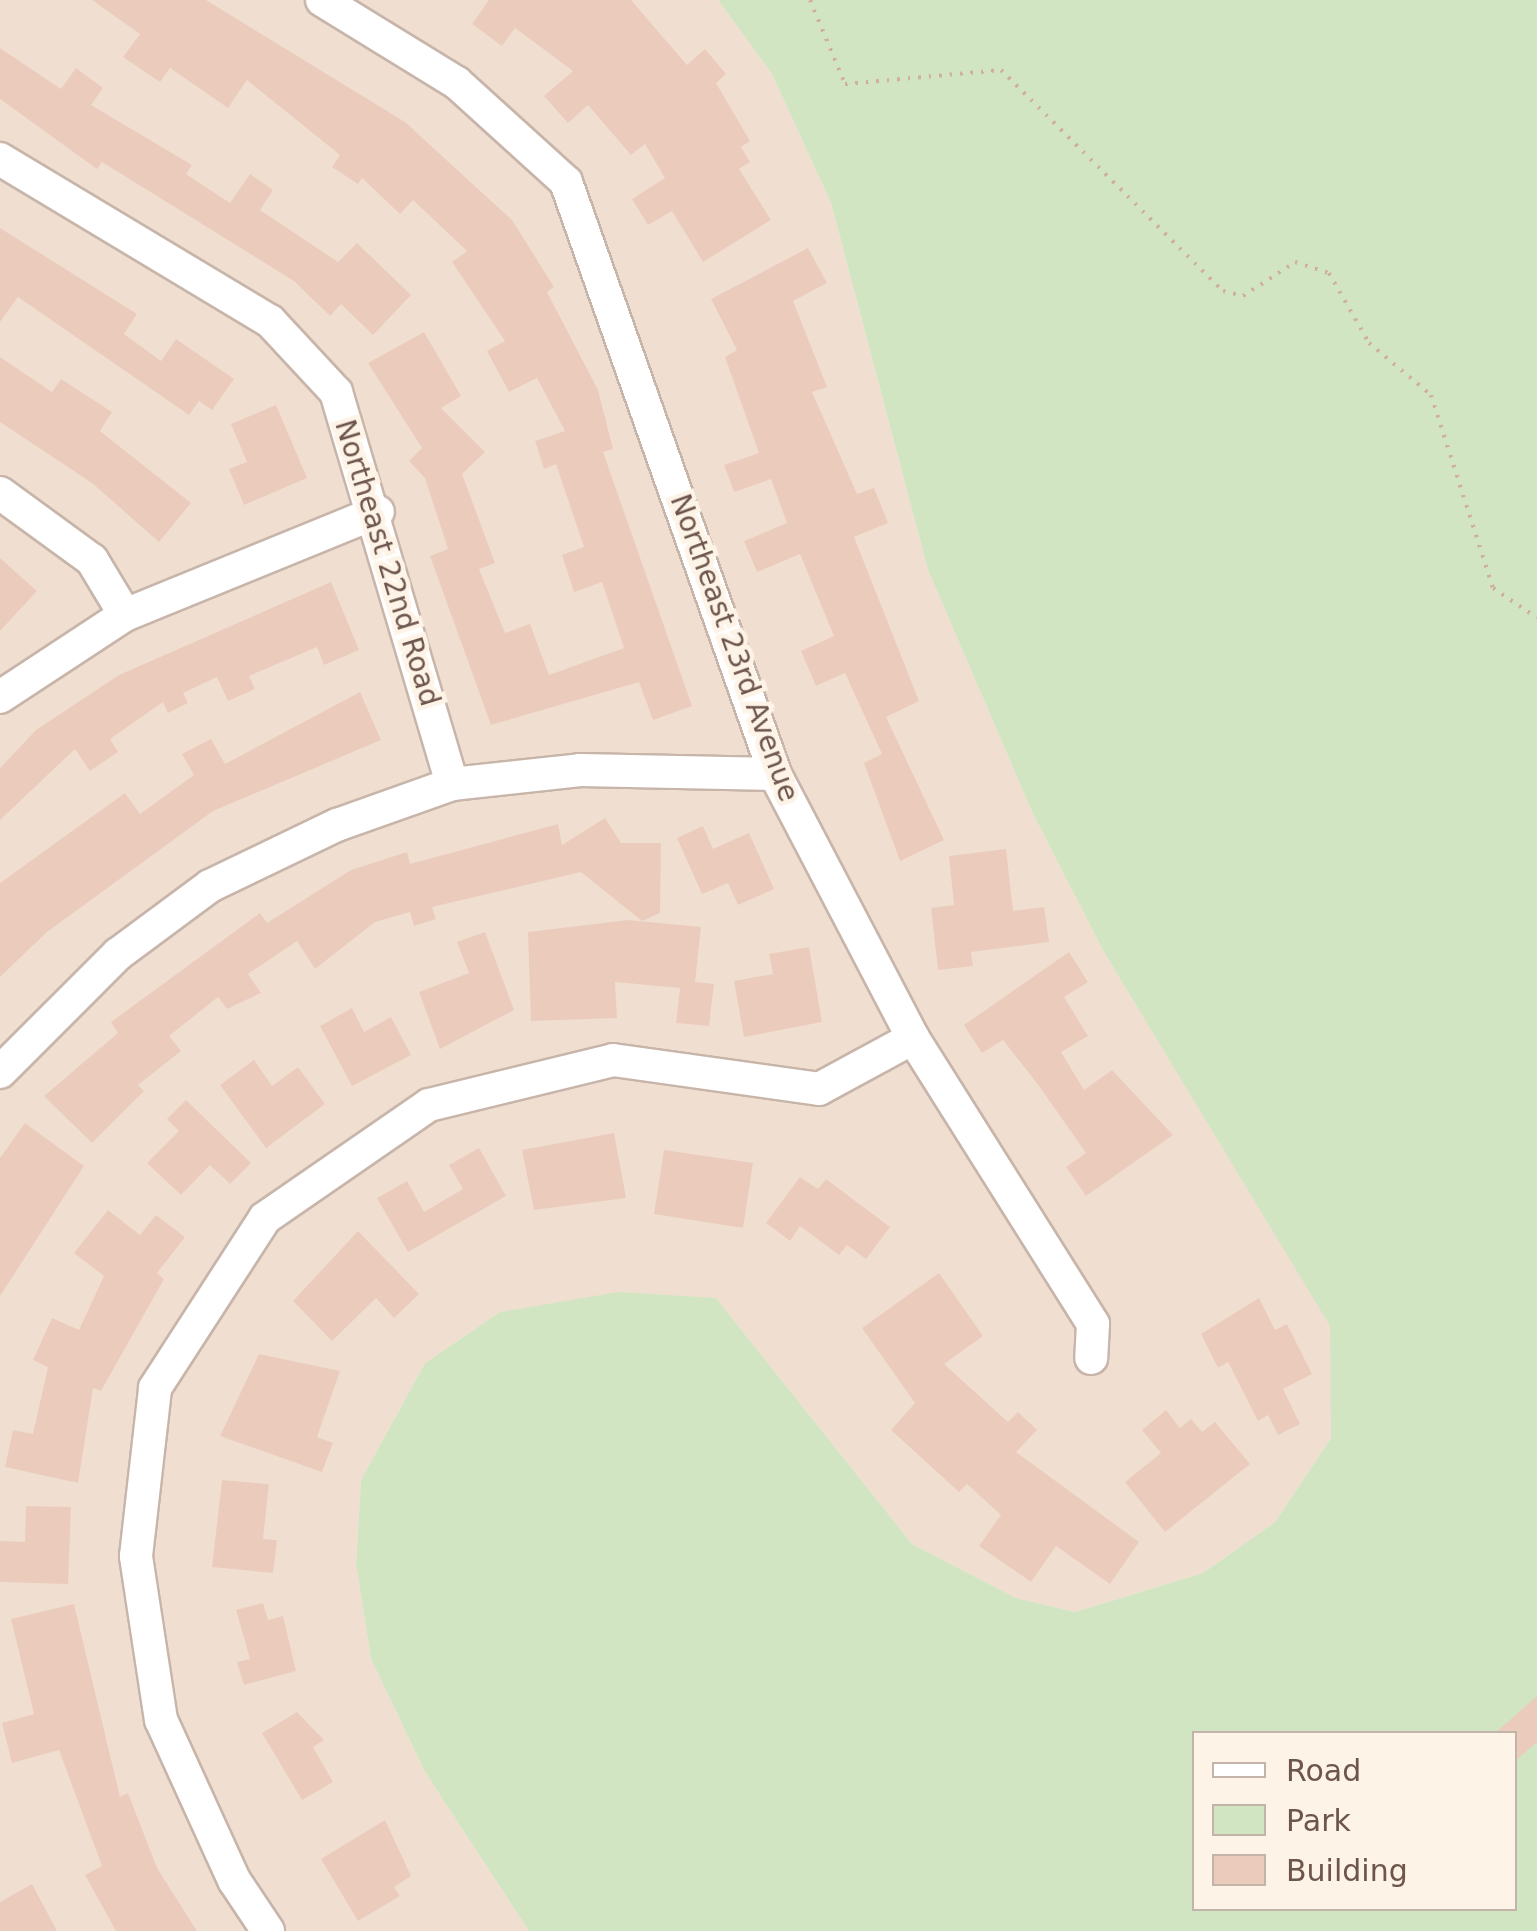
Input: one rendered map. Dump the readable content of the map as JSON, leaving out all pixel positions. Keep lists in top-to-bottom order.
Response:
{
  "streets": {
    "street": ["Northeast 22nd Road", "Northeast 23rd Avenue"]
  },
  "legend": ["Road", "Park", "Building"]
}
